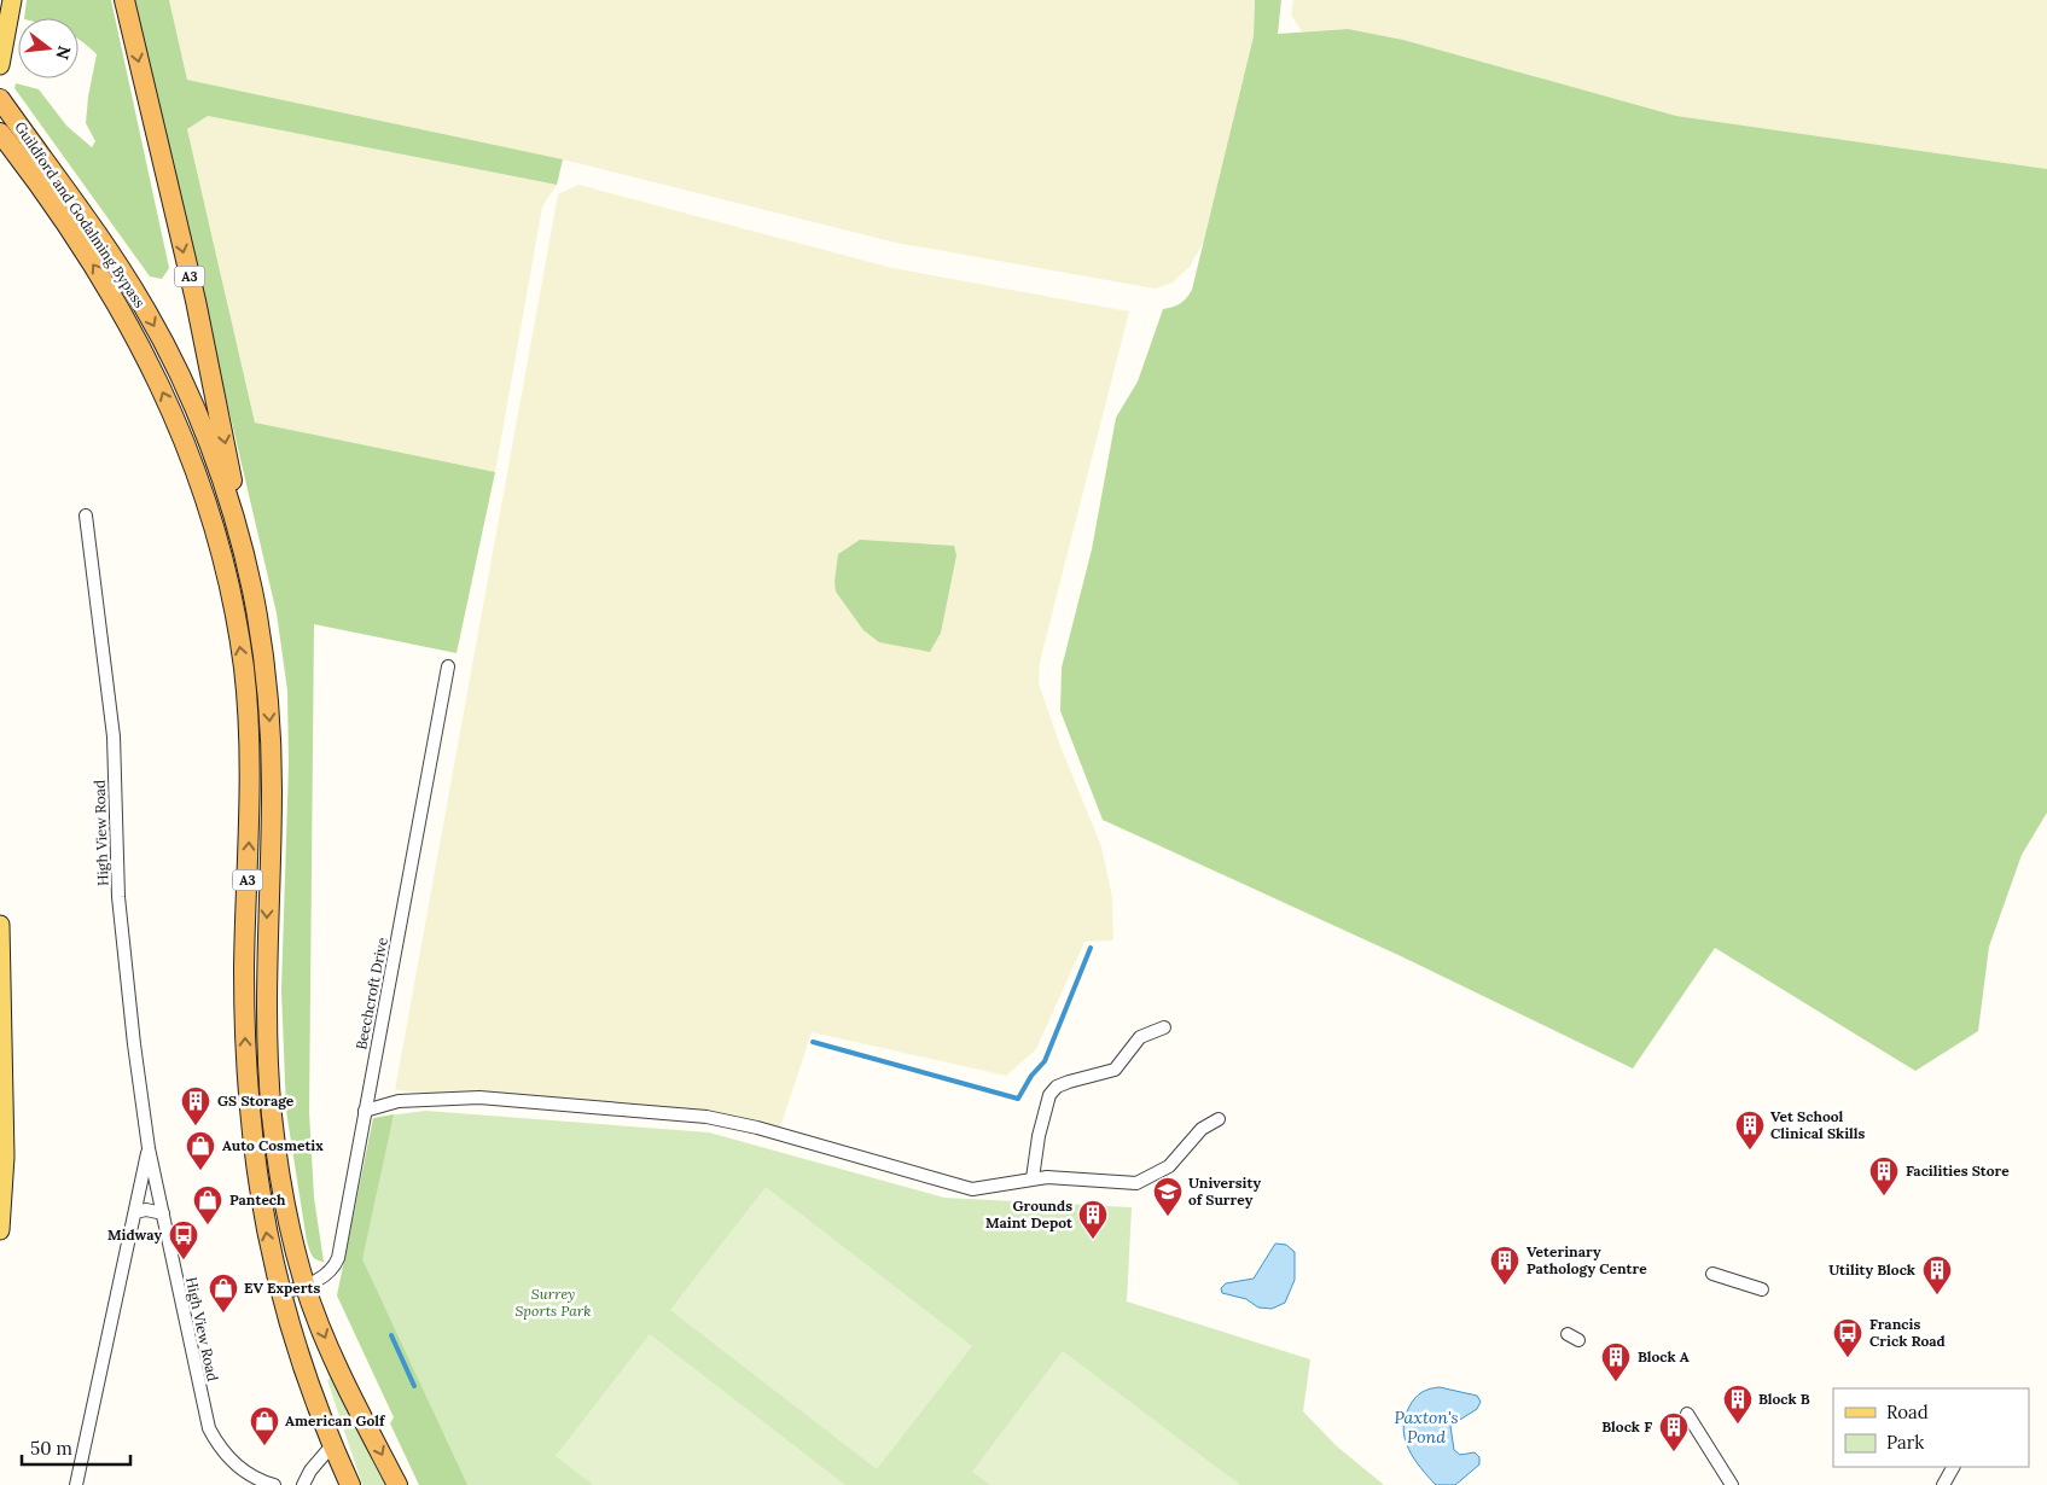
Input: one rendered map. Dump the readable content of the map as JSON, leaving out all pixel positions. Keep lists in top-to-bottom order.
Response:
{
  "streets": {
    "highway": ["Guildford and Godalming Bypass", "A3"],
    "street": ["High View Road", "Beechcroft Drive"]
  },
  "crossings": [
    ["Guildford and Godalming Bypass", "A3"],
    ["Guildford and Godalming Bypass", "Beechcroft Drive"]
  ],
  "water": ["Paxton's Pond"],
  "parks": ["Surrey Sports Park"],
  "places": {
    "building": [
      "GS Storage",
      "Vet School Clinical Skills",
      "Facilities Store",
      "Grounds Maint Depot",
      "Veterinary Pathology Centre",
      "Utility Block",
      "Block A",
      "Block B",
      "Block F"
    ],
    "shop": [
      "Auto Cosmetix",
      "Pantech",
      "EV Experts",
      "American Golf"
    ],
    "school or university": ["University of Surrey"],
    "bus stop": ["Midway", "Francis Crick Road"]
  },
  "legend": ["Road", "Park"],
  "scale_bar": "50 m",
  "north": "right"
}
